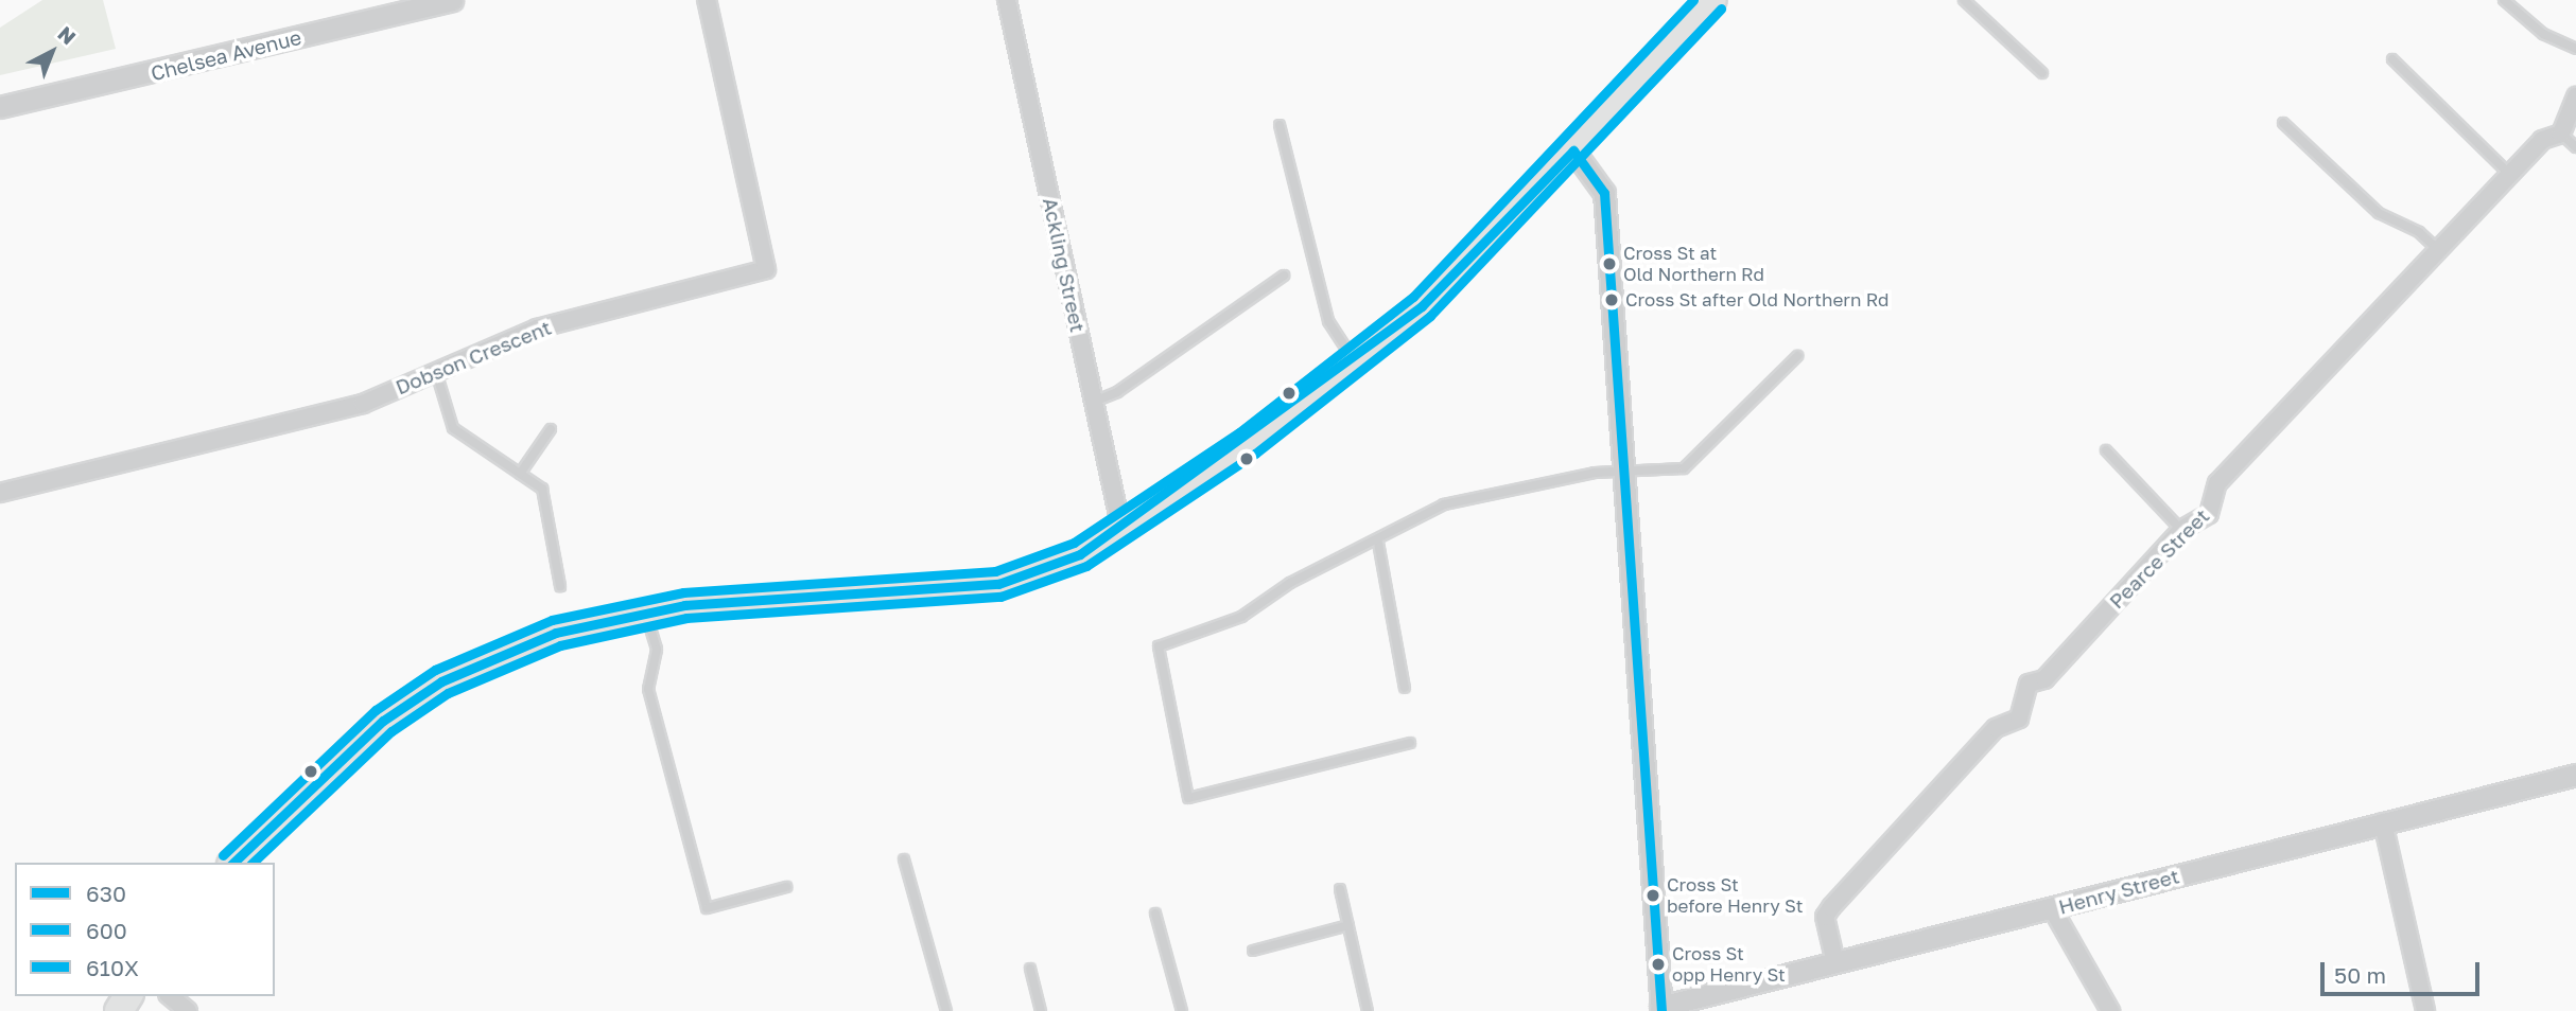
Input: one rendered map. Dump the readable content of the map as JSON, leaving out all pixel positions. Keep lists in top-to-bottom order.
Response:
{
  "streets": {
    "street": [
      "Chelsea Avenue",
      "Ackling Street",
      "Dobson Crescent",
      "Pearce Street",
      "Henry Street"
    ]
  },
  "crossings": [
    ["Pearce Street", "Henry Street"]
  ],
  "places": [
    "Cross St at Old Northern Rd",
    "Cross St after Old Northern Rd",
    "Cross St before Henry St",
    "Cross St opp Henry St"
  ],
  "lines": ["transit line 610X", "transit line 600", "transit line 630"],
  "legend": ["630", "600", "610X"],
  "scale_bar": "50 m",
  "north": "top right"
}
